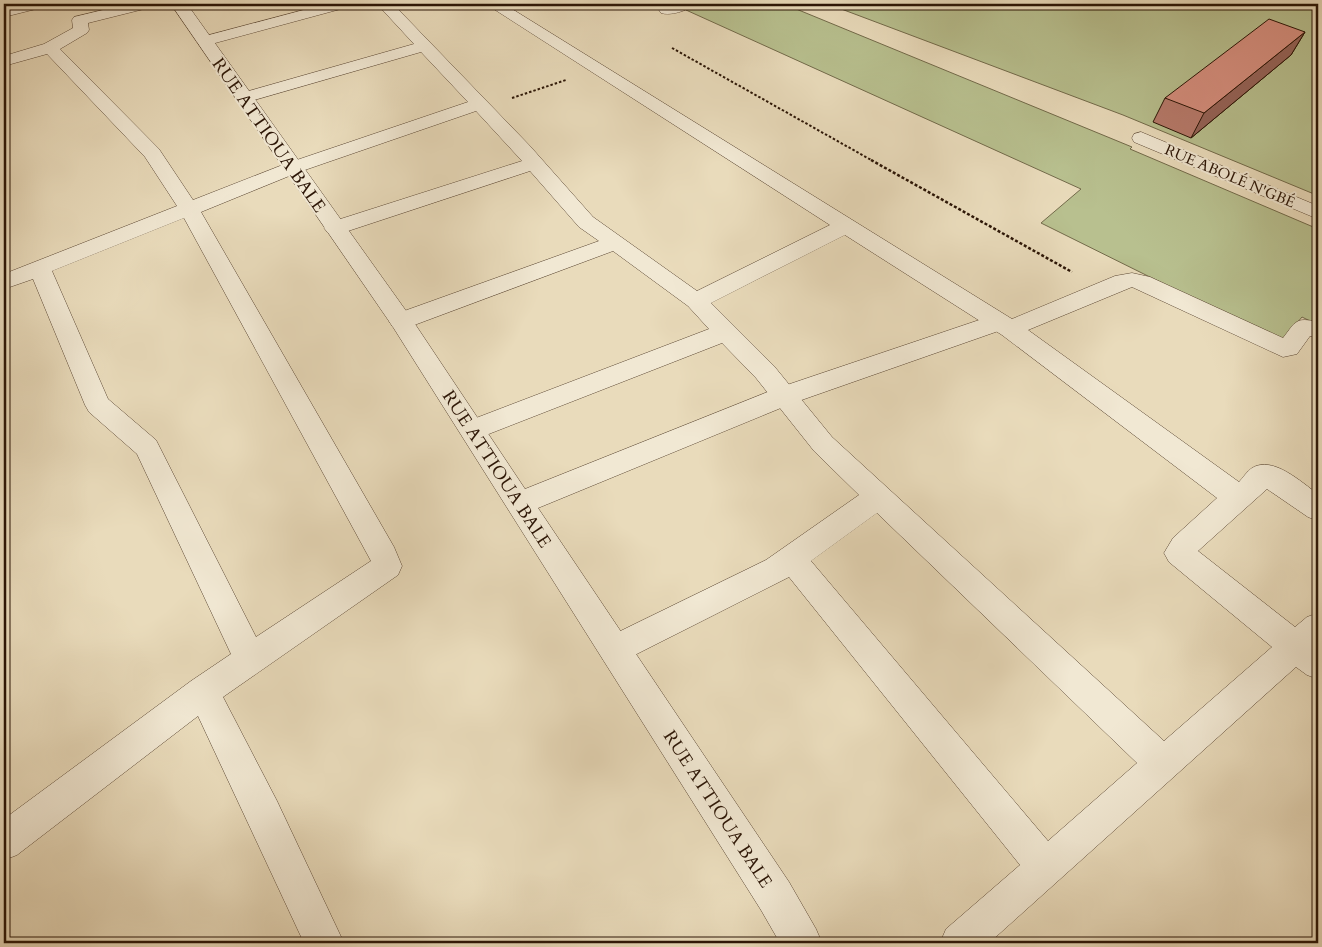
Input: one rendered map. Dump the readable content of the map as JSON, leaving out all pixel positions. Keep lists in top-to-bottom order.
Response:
{
  "streets": {
    "street": ["RUE ATTIOUA BALE", "RUE ABOLÉ N'GBÉ"]
  }
}
